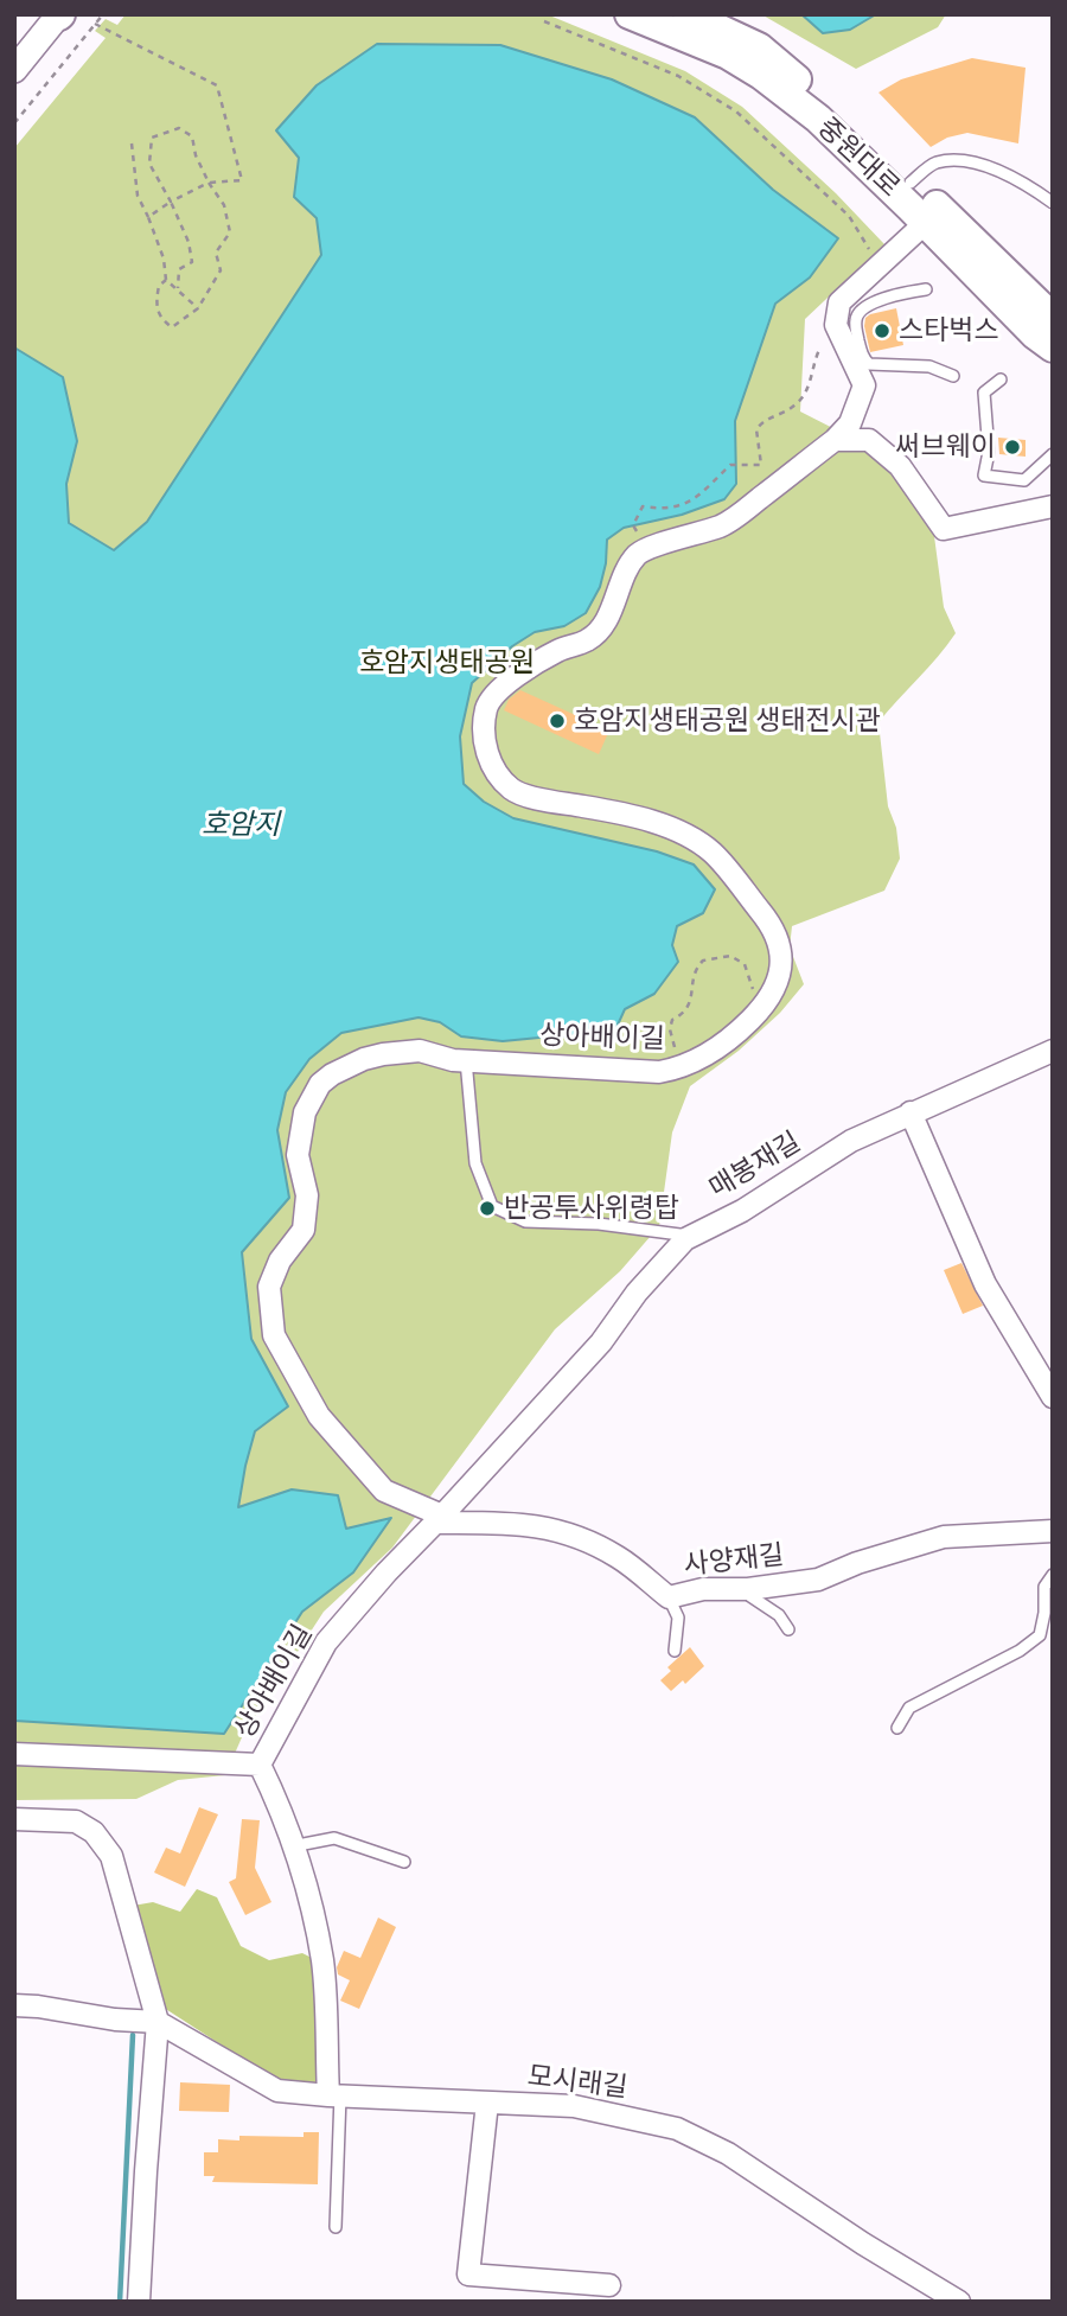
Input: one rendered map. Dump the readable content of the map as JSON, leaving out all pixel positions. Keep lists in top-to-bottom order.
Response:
{
  "streets": {
    "main road": ["중원대로"],
    "street": [
      "상아배이길",
      "매봉재길",
      "사양재길",
      "모시래길"
    ]
  },
  "crossings": [
    ["중원대로", "상아배이길"],
    ["상아배이길", "매봉재길"],
    ["상아배이길", "사양재길"],
    ["상아배이길", "모시래길"],
    ["매봉재길", "사양재길"]
  ],
  "water": ["호암지"],
  "parks": ["호암지생태공원"],
  "places": [
    "스타벅스",
    "써브웨이",
    "호암지생태공원 생태전시관",
    "반공투사위령탑"
  ]
}
